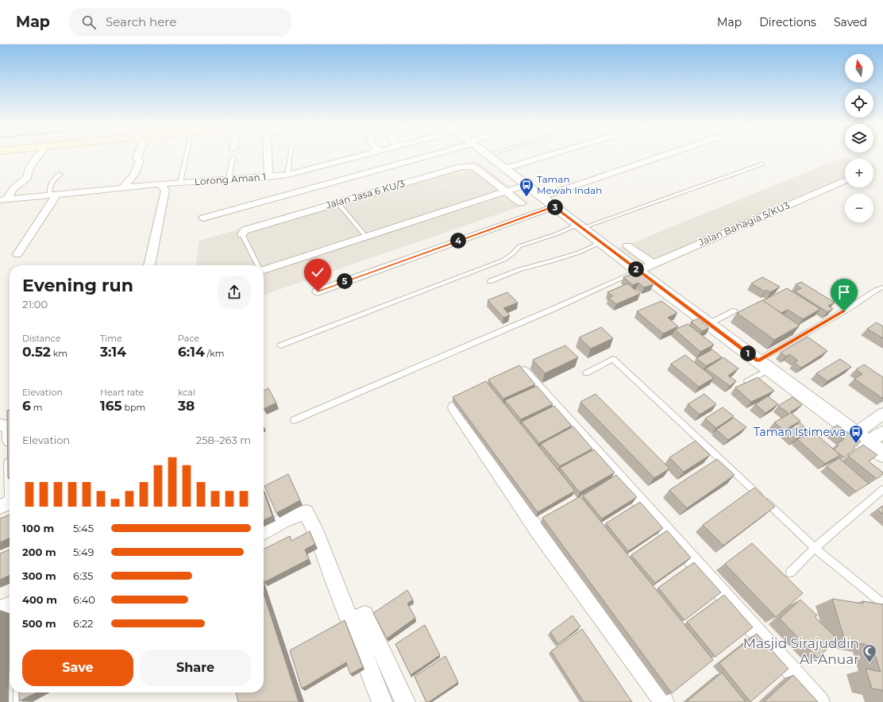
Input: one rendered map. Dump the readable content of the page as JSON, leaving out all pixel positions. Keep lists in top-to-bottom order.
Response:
{
  "streets": {
    "street": ["Lorong Aman 1", "Jalan Jasa 6 KU/3", "Jalan Bahagia 5/KU3"]
  },
  "places": {
    "bus stop": ["Taman Mewah Indah", "Taman Istimewa"],
    "mosque": ["Masjid Sirajuddin Al-Anuar"]
  },
  "north": "top",
  "page": {
    "header": "Map",
    "search": "Search here",
    "nav": ["Map", "Directions", "Saved"],
    "map_buttons": ["+", "−"],
    "pins": [
      "3",
      "4",
      "2",
      "5",
      "1"
    ],
    "heading": ["Evening run", "21:00"],
    "stats": [
      ["Distance", "0.52 km"],
      ["Time", "3:14"],
      ["Pace", "6:14 /km"],
      ["Elevation", "6 m"],
      ["Heart rate", "165 bpm"],
      ["kcal", "38"]
    ],
    "chart": ["Elevation", "258–263 m"],
    "list": [
      {
        "name": "100 m",
        "note": "5:45"
      },
      {
        "name": "200 m",
        "note": "5:49"
      },
      {
        "name": "300 m",
        "note": "6:35"
      },
      {
        "name": "400 m",
        "note": "6:40"
      },
      {
        "name": "500 m",
        "note": "6:22"
      }
    ],
    "buttons": ["Save", "Share"]
  }
}
